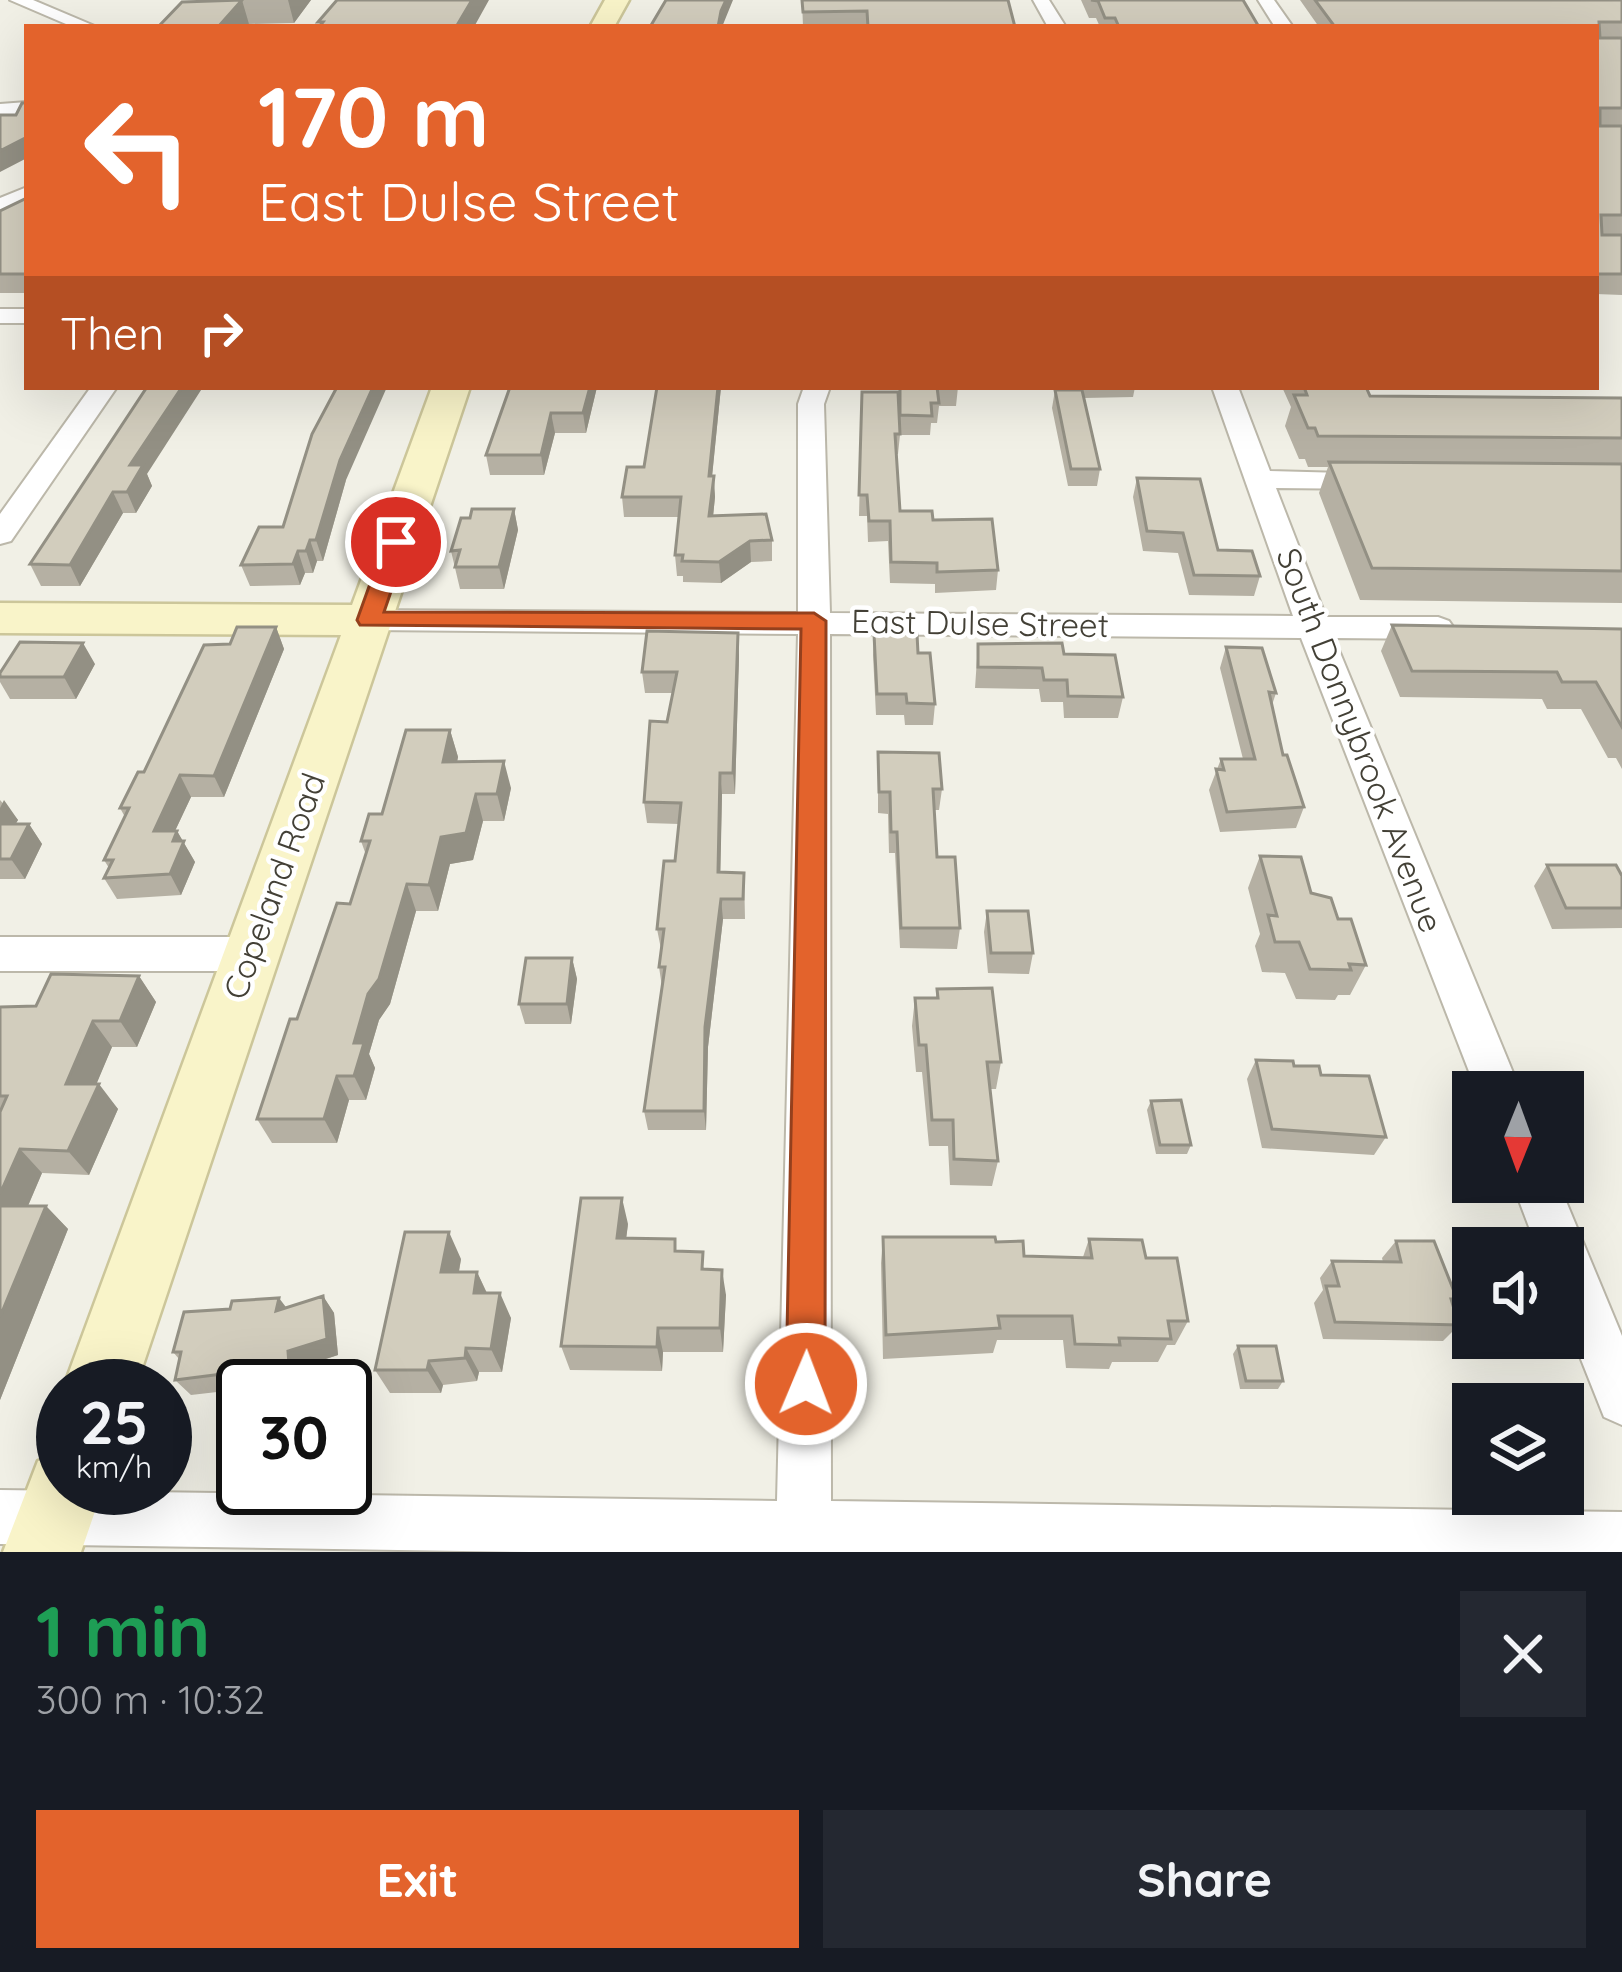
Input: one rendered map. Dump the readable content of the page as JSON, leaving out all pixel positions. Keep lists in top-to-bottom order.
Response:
{
  "streets": {
    "street": ["East Dulse Street", "South Donnybrook Avenue", "Copeland Road"]
  },
  "crossings": [
    ["East Dulse Street", "South Donnybrook Avenue"],
    ["East Dulse Street", "Copeland Road"]
  ],
  "north": "bottom",
  "page": {
    "turn": ["170 m", "East Dulse Street"],
    "then": "Then",
    "speed": "25 km/h",
    "limit": "30",
    "heading": ["1 min", "300 m · 10:32"],
    "buttons": ["Exit", "Share"]
  }
}
